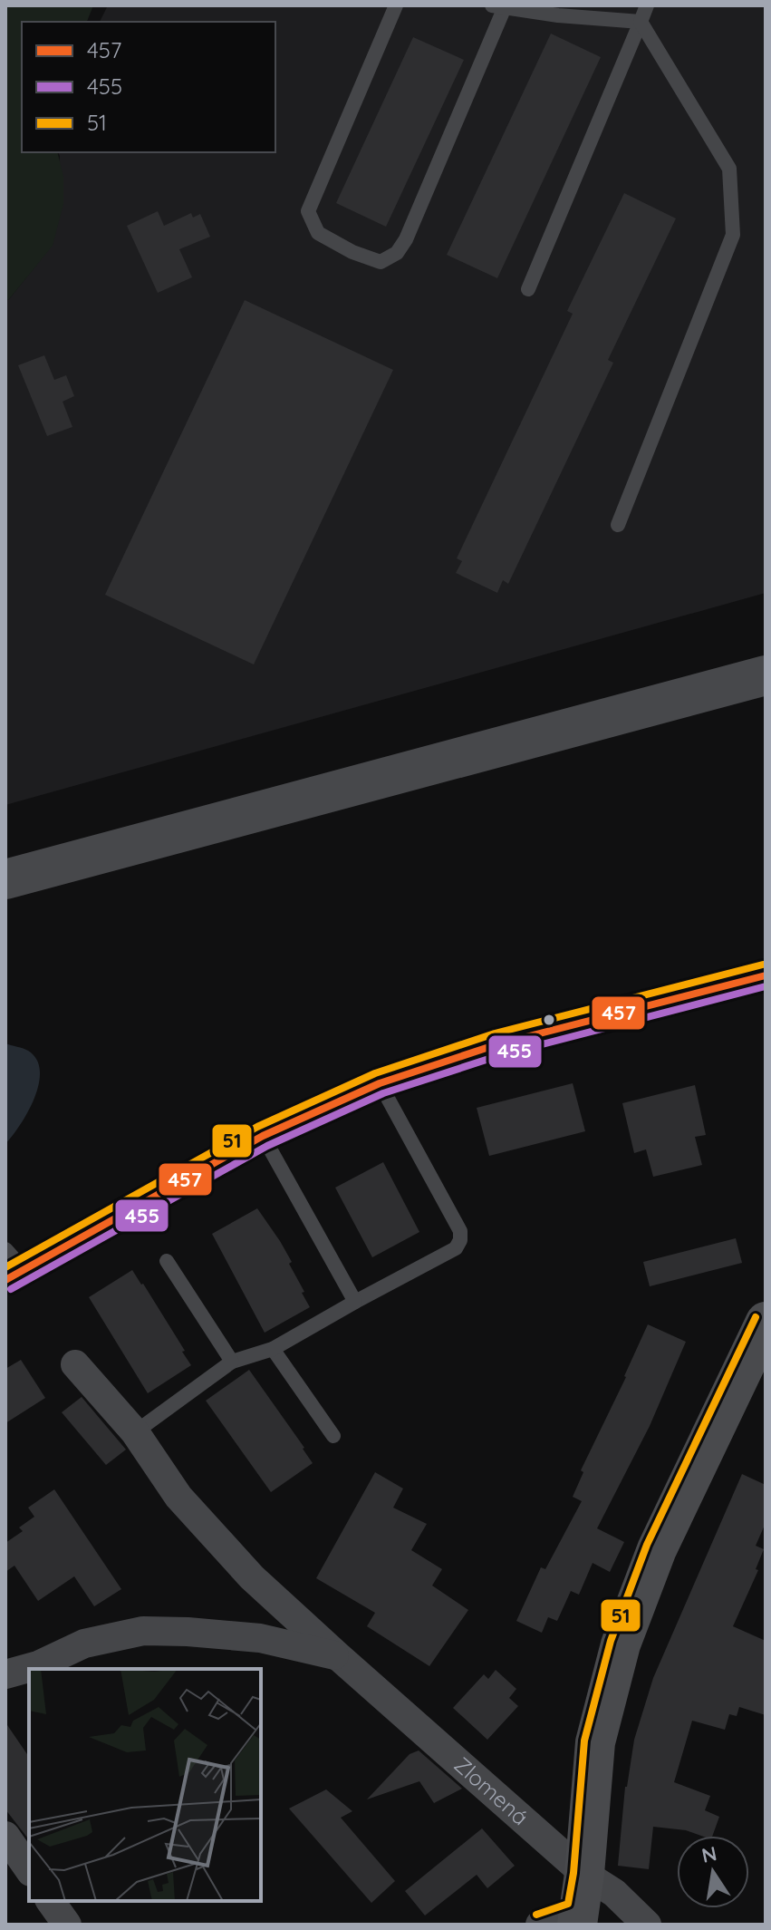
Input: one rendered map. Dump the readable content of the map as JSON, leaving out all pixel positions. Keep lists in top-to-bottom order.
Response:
{
  "streets": {
    "street": ["Zlomená"]
  },
  "lines": ["transit line 51", "transit line 457", "transit line 455"],
  "legend": ["457", "455", "51"],
  "north": "top"
}
